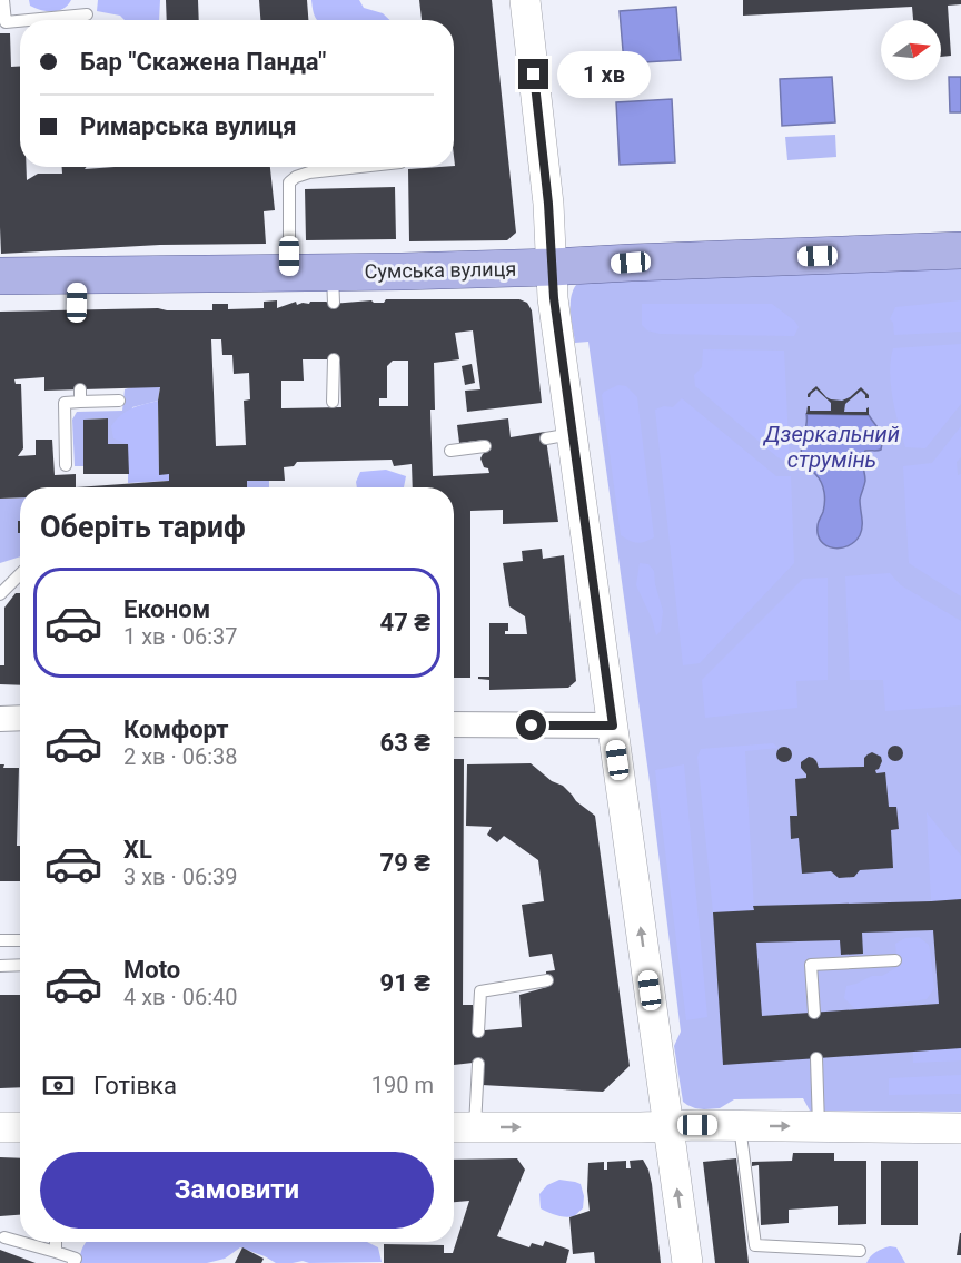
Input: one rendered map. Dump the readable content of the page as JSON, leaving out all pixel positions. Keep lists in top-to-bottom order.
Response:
{
  "streets": {
    "main road": ["Сумська вулиця"]
  },
  "water": ["Дзеркальний струмінь"],
  "north": "right",
  "page": {
    "banner": ["Бар \"Скажена Панда\"", "Римарська вулиця"],
    "bubble": "1 хв",
    "heading": "Оберіть тариф",
    "list": [
      {
        "name": "Економ",
        "note": "1 хв · 06:37",
        "value": "47 ₴"
      },
      {
        "name": "Комфорт",
        "note": "2 хв · 06:38",
        "value": "63 ₴"
      },
      {
        "name": "XL",
        "note": "3 хв · 06:39",
        "value": "79 ₴"
      },
      {
        "name": "Moto",
        "note": "4 хв · 06:40",
        "value": "91 ₴"
      }
    ],
    "pay": ["Готівка", "190 m"],
    "buttons": "Замовити"
  }
}
